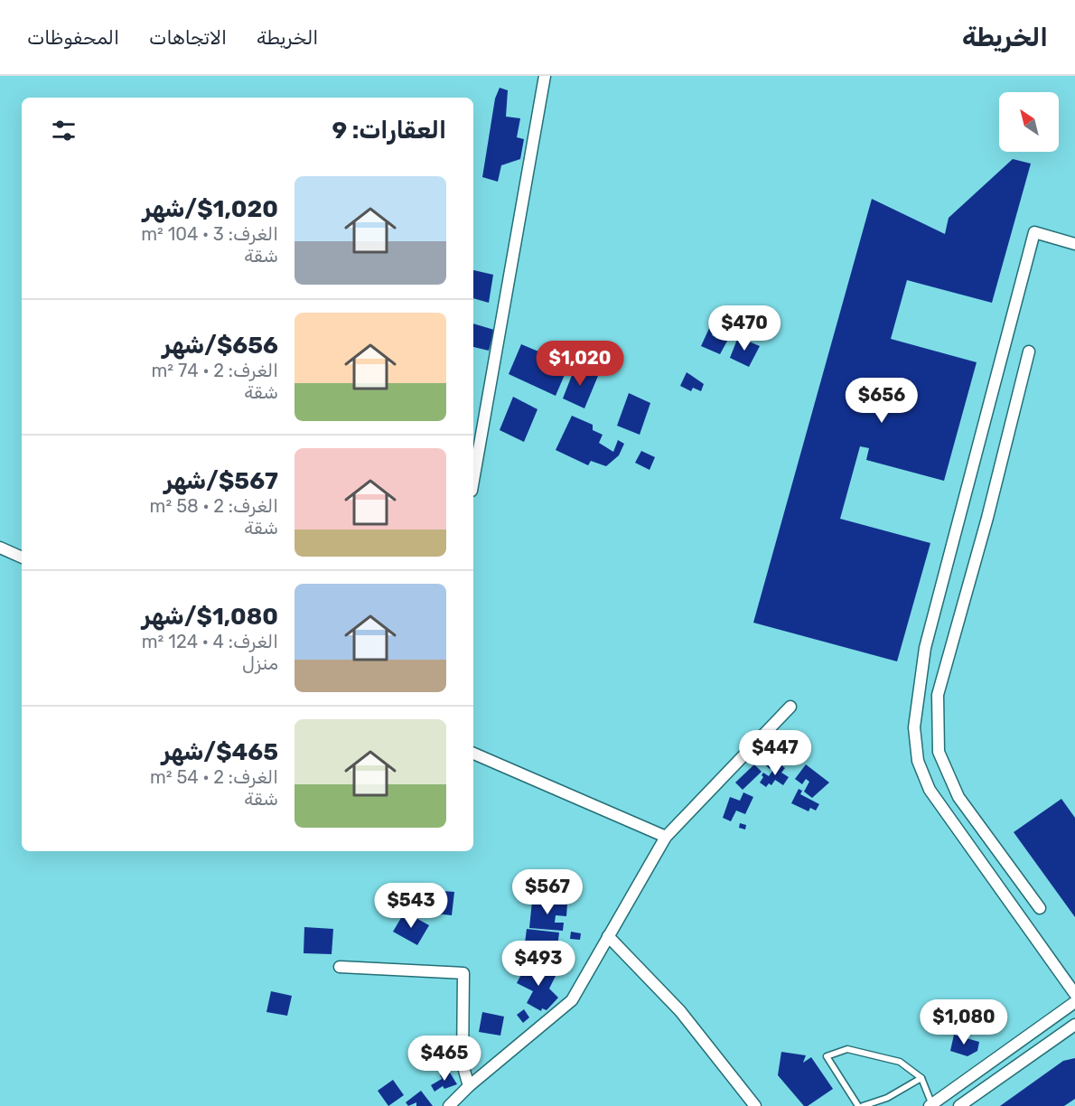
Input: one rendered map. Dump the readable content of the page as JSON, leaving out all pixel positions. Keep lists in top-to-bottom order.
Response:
{
  "north": "top left",
  "page": {
    "header": "الخريطة",
    "nav": ["الخريطة", "الاتجاهات", "المحفوظات"],
    "heading": "العقارات: 9",
    "list": [
      {
        "name": "$1,020/شهر",
        "note": "الغرف: 3 · 104 m² · شقة"
      },
      {
        "name": "$656/شهر",
        "note": "الغرف: 2 · 74 m² · شقة"
      },
      {
        "name": "$567/شهر",
        "note": "الغرف: 2 · 58 m² · شقة"
      },
      {
        "name": "$1,080/شهر",
        "note": "الغرف: 4 · 124 m² · منزل"
      },
      {
        "name": "$465/شهر",
        "note": "الغرف: 2 · 54 m² · شقة"
      }
    ],
    "price": [
      "$470",
      "$1,020",
      "$656",
      "$447",
      "$567",
      "$543",
      "$493",
      "$1,080",
      "$465"
    ]
  }
}
